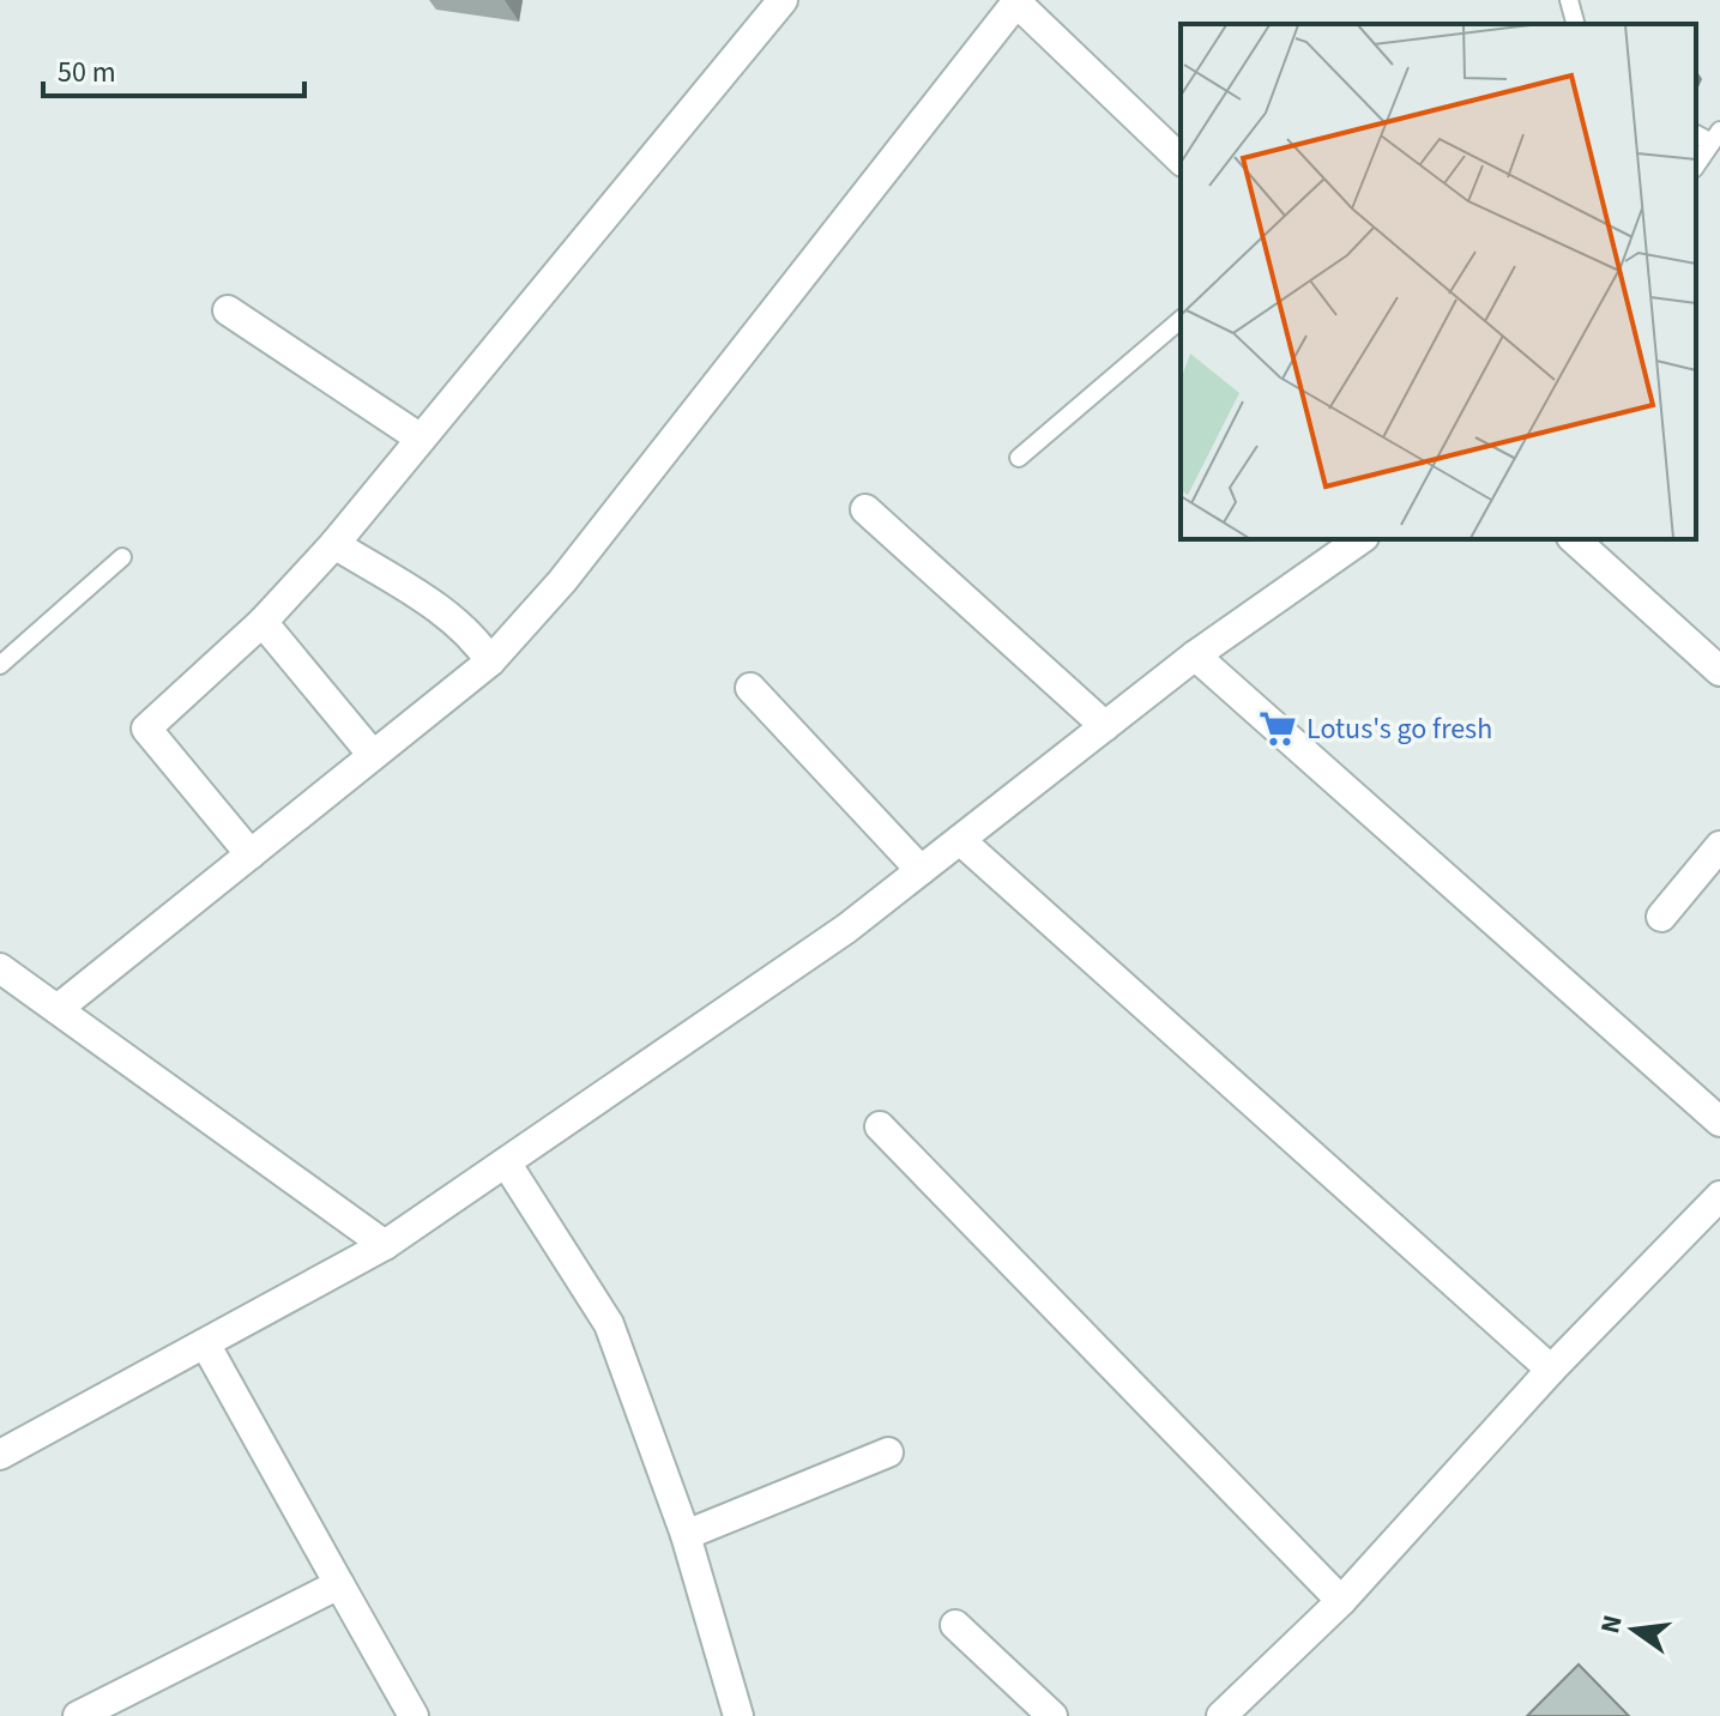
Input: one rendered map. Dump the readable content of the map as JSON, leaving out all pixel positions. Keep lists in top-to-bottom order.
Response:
{
  "places": {
    "supermarket": ["Lotus's go fresh"]
  },
  "scale_bar": "50 m",
  "north": "left"
}
